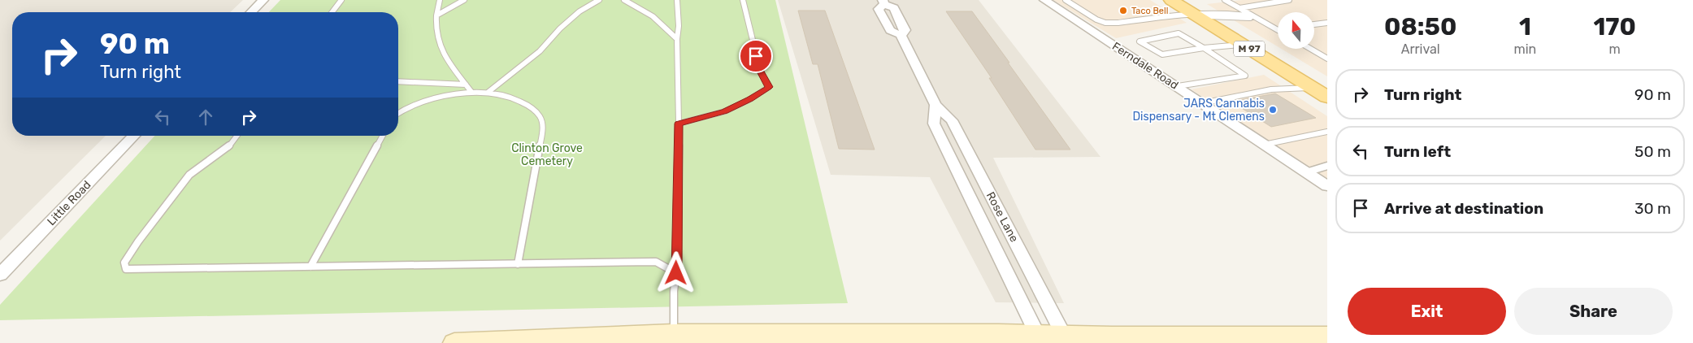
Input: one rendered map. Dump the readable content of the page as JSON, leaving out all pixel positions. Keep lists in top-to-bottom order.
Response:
{
  "streets": {
    "main road": ["M 97"],
    "street": ["Ferndale Road", "Little Road", "Rose Lane"]
  },
  "parks": ["Clinton Grove Cemetery"],
  "places": ["Taco Bell", "JARS Cannabis Dispensary - Mt Clemens"],
  "north": "top",
  "page": {
    "eta": [
      "08:50",
      "Arrival",
      "1",
      "min",
      "170",
      "m"
    ],
    "turn": ["90 m", "Turn right"],
    "list": [
      {
        "name": "Turn right",
        "value": "90 m"
      },
      {
        "name": "Turn left",
        "value": "50 m"
      },
      {
        "name": "Arrive at destination",
        "value": "30 m"
      }
    ],
    "buttons": ["Exit", "Share"]
  }
}
